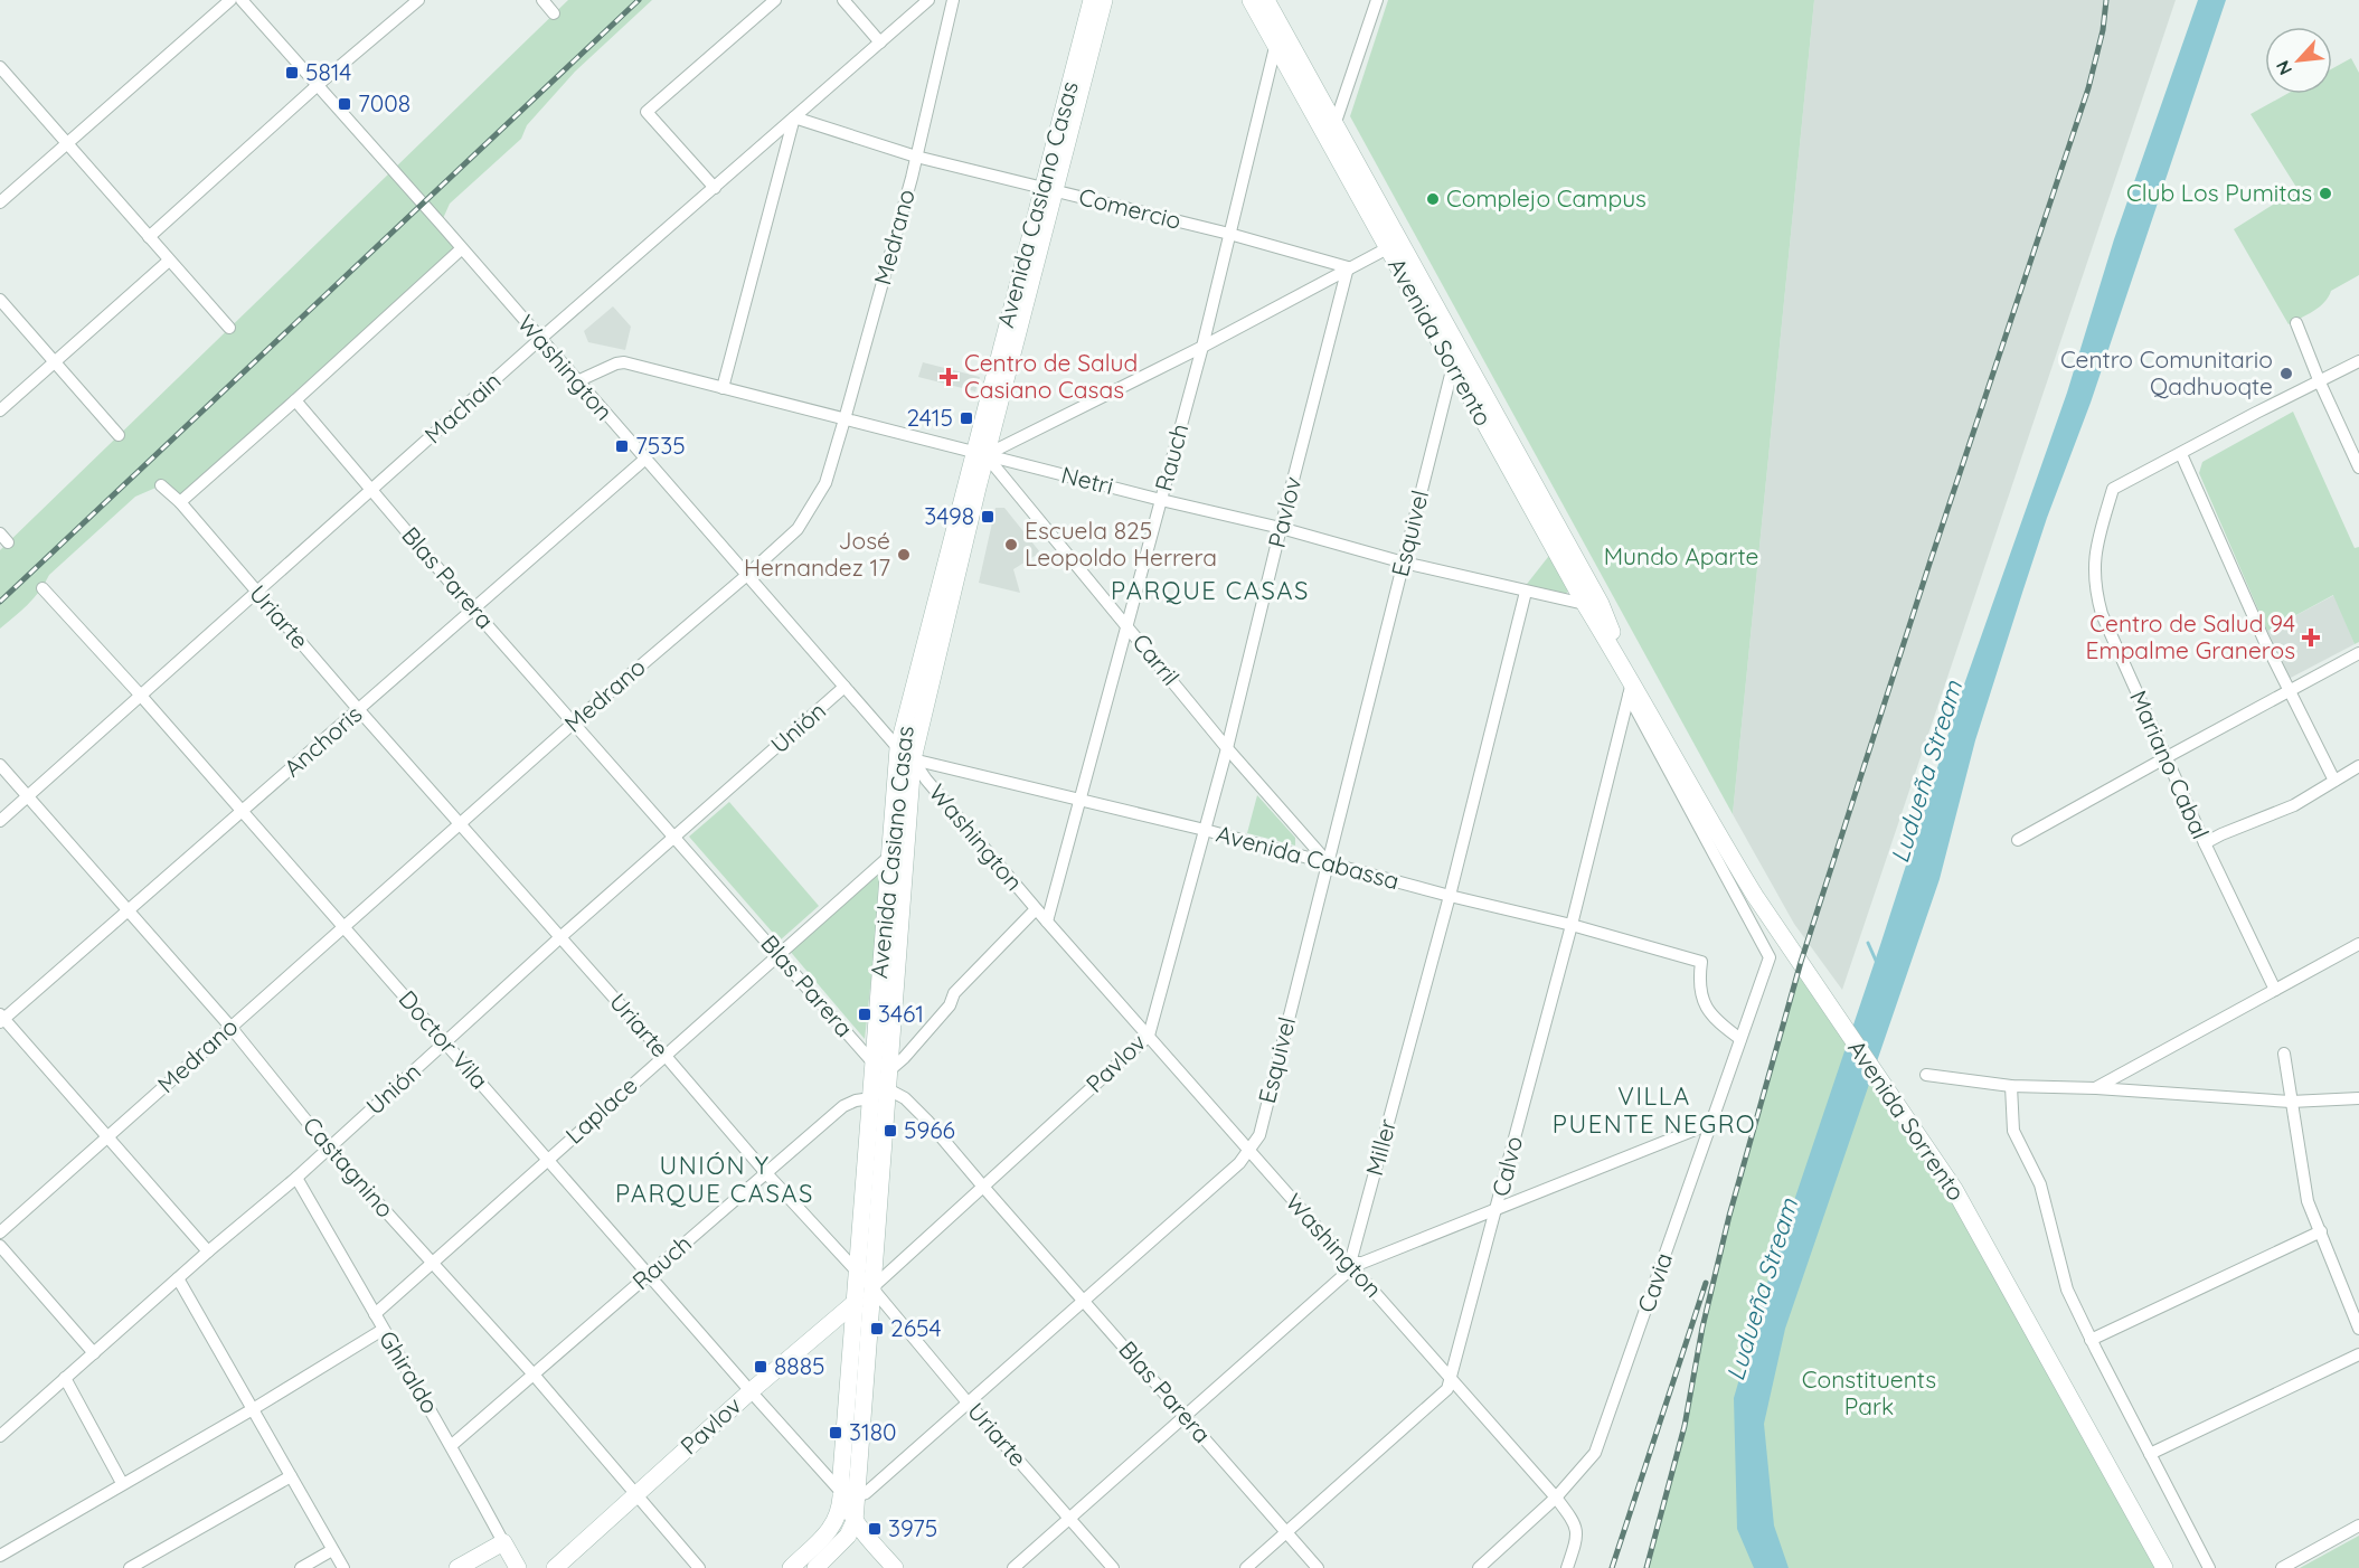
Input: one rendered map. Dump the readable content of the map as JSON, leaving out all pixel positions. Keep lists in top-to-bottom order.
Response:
{
  "streets": {
    "main road": [
      "Avenida Casiano Casas",
      "Avenida Sorrento",
      "Pavlov",
      "Ghiraldo"
    ],
    "street": [
      "Comercio",
      "Medrano",
      "Washington",
      "Machain",
      "Rauch",
      "Netri",
      "Esquivel",
      "Blas Parera",
      "Uriarte",
      "Carril",
      "Unión",
      "Anchoris",
      "Mariano Cabal",
      "Avenida Cabassa",
      "Doctor Vila",
      "Laplace",
      "Miller",
      "Calvo",
      "Castagnino",
      "Cavia"
    ]
  },
  "crossings": [
    ["Avenida Casiano Casas", "Comercio"],
    ["Avenida Casiano Casas", "Washington"],
    ["Avenida Casiano Casas", "Rauch"],
    ["Avenida Casiano Casas", "Netri"],
    ["Avenida Casiano Casas", "Pavlov"],
    ["Avenida Casiano Casas", "Esquivel"],
    ["Avenida Casiano Casas", "Blas Parera"],
    ["Avenida Casiano Casas", "Uriarte"],
    ["Avenida Casiano Casas", "Carril"],
    ["Avenida Casiano Casas", "Avenida Cabassa"],
    ["Avenida Casiano Casas", "Doctor Vila"],
    ["Avenida Casiano Casas", "Laplace"],
    ["Comercio", "Medrano"],
    ["Comercio", "Machain"],
    ["Comercio", "Rauch"],
    ["Comercio", "Pavlov"],
    ["Medrano", "Washington"],
    ["Medrano", "Netri"],
    ["Medrano", "Blas Parera"],
    ["Medrano", "Uriarte"],
    ["Medrano", "Doctor Vila"],
    ["Medrano", "Castagnino"],
    ["Avenida Sorrento", "Rauch"],
    ["Avenida Sorrento", "Netri"],
    ["Avenida Sorrento", "Esquivel"],
    ["Avenida Sorrento", "Calvo"],
    ["Avenida Sorrento", "Cavia"],
    ["Washington", "Machain"],
    ["Washington", "Rauch"],
    ["Washington", "Netri"],
    ["Washington", "Pavlov"],
    ["Washington", "Esquivel"],
    ["Washington", "Unión"],
    ["Washington", "Anchoris"],
    ["Washington", "Avenida Cabassa"],
    ["Washington", "Miller"],
    ["Washington", "Calvo"],
    ["Washington", "Cavia"],
    ["Machain", "Blas Parera"],
    ["Machain", "Uriarte"],
    ["Machain", "Doctor Vila"],
    ["Machain", "Castagnino"],
    ["Rauch", "Netri"],
    ["Rauch", "Uriarte"],
    ["Rauch", "Carril"],
    ["Rauch", "Avenida Cabassa"],
    ["Rauch", "Doctor Vila"],
    ["Rauch", "Castagnino"],
    ["Rauch", "Ghiraldo"],
    ["Netri", "Pavlov"],
    ["Netri", "Esquivel"],
    ["Netri", "Carril"],
    ["Netri", "Miller"],
    ["Pavlov", "Blas Parera"],
    ["Pavlov", "Uriarte"],
    ["Pavlov", "Carril"],
    ["Pavlov", "Avenida Cabassa"],
    ["Pavlov", "Doctor Vila"],
    ["Pavlov", "Castagnino"],
    ["Esquivel", "Blas Parera"],
    ["Esquivel", "Uriarte"],
    ["Esquivel", "Carril"],
    ["Esquivel", "Avenida Cabassa"],
    ["Esquivel", "Doctor Vila"],
    ["Blas Parera", "Unión"],
    ["Blas Parera", "Anchoris"],
    ["Blas Parera", "Laplace"],
    ["Blas Parera", "Miller"],
    ["Blas Parera", "Calvo"],
    ["Uriarte", "Unión"],
    ["Uriarte", "Anchoris"],
    ["Uriarte", "Laplace"],
    ["Uriarte", "Miller"],
    ["Carril", "Avenida Cabassa"],
    ["Unión", "Doctor Vila"],
    ["Unión", "Castagnino"],
    ["Unión", "Ghiraldo"],
    ["Anchoris", "Doctor Vila"],
    ["Anchoris", "Castagnino"],
    ["Avenida Cabassa", "Miller"],
    ["Avenida Cabassa", "Calvo"],
    ["Avenida Cabassa", "Cavia"],
    ["Doctor Vila", "Laplace"],
    ["Laplace", "Castagnino"],
    ["Laplace", "Ghiraldo"],
    ["Calvo", "Cavia"]
  ],
  "districts": ["PARQUE CASAS", "VILLA PUENTE NEGRO", "UNIÓN Y PARQUE CASAS"],
  "water": ["Ludueña Stream"],
  "parks": ["Mundo Aparte", "Constituents Park"],
  "places": {
    "transit": [
      "5814",
      "7008",
      "2415",
      "7535",
      "3498",
      "3461",
      "5966",
      "2654",
      "8885",
      "3180",
      "3975"
    ],
    "other": [
      "Club Los Pumitas",
      "Complejo Campus",
      "Centro Comunitario Qadhuoqte",
      "Escuela 825 Leopoldo Herrera",
      "José Hernandez 17"
    ],
    "health": ["Centro de Salud Casiano Casas", "Centro de Salud 94 Empalme Graneros"]
  },
  "north": "bottom left"
}
